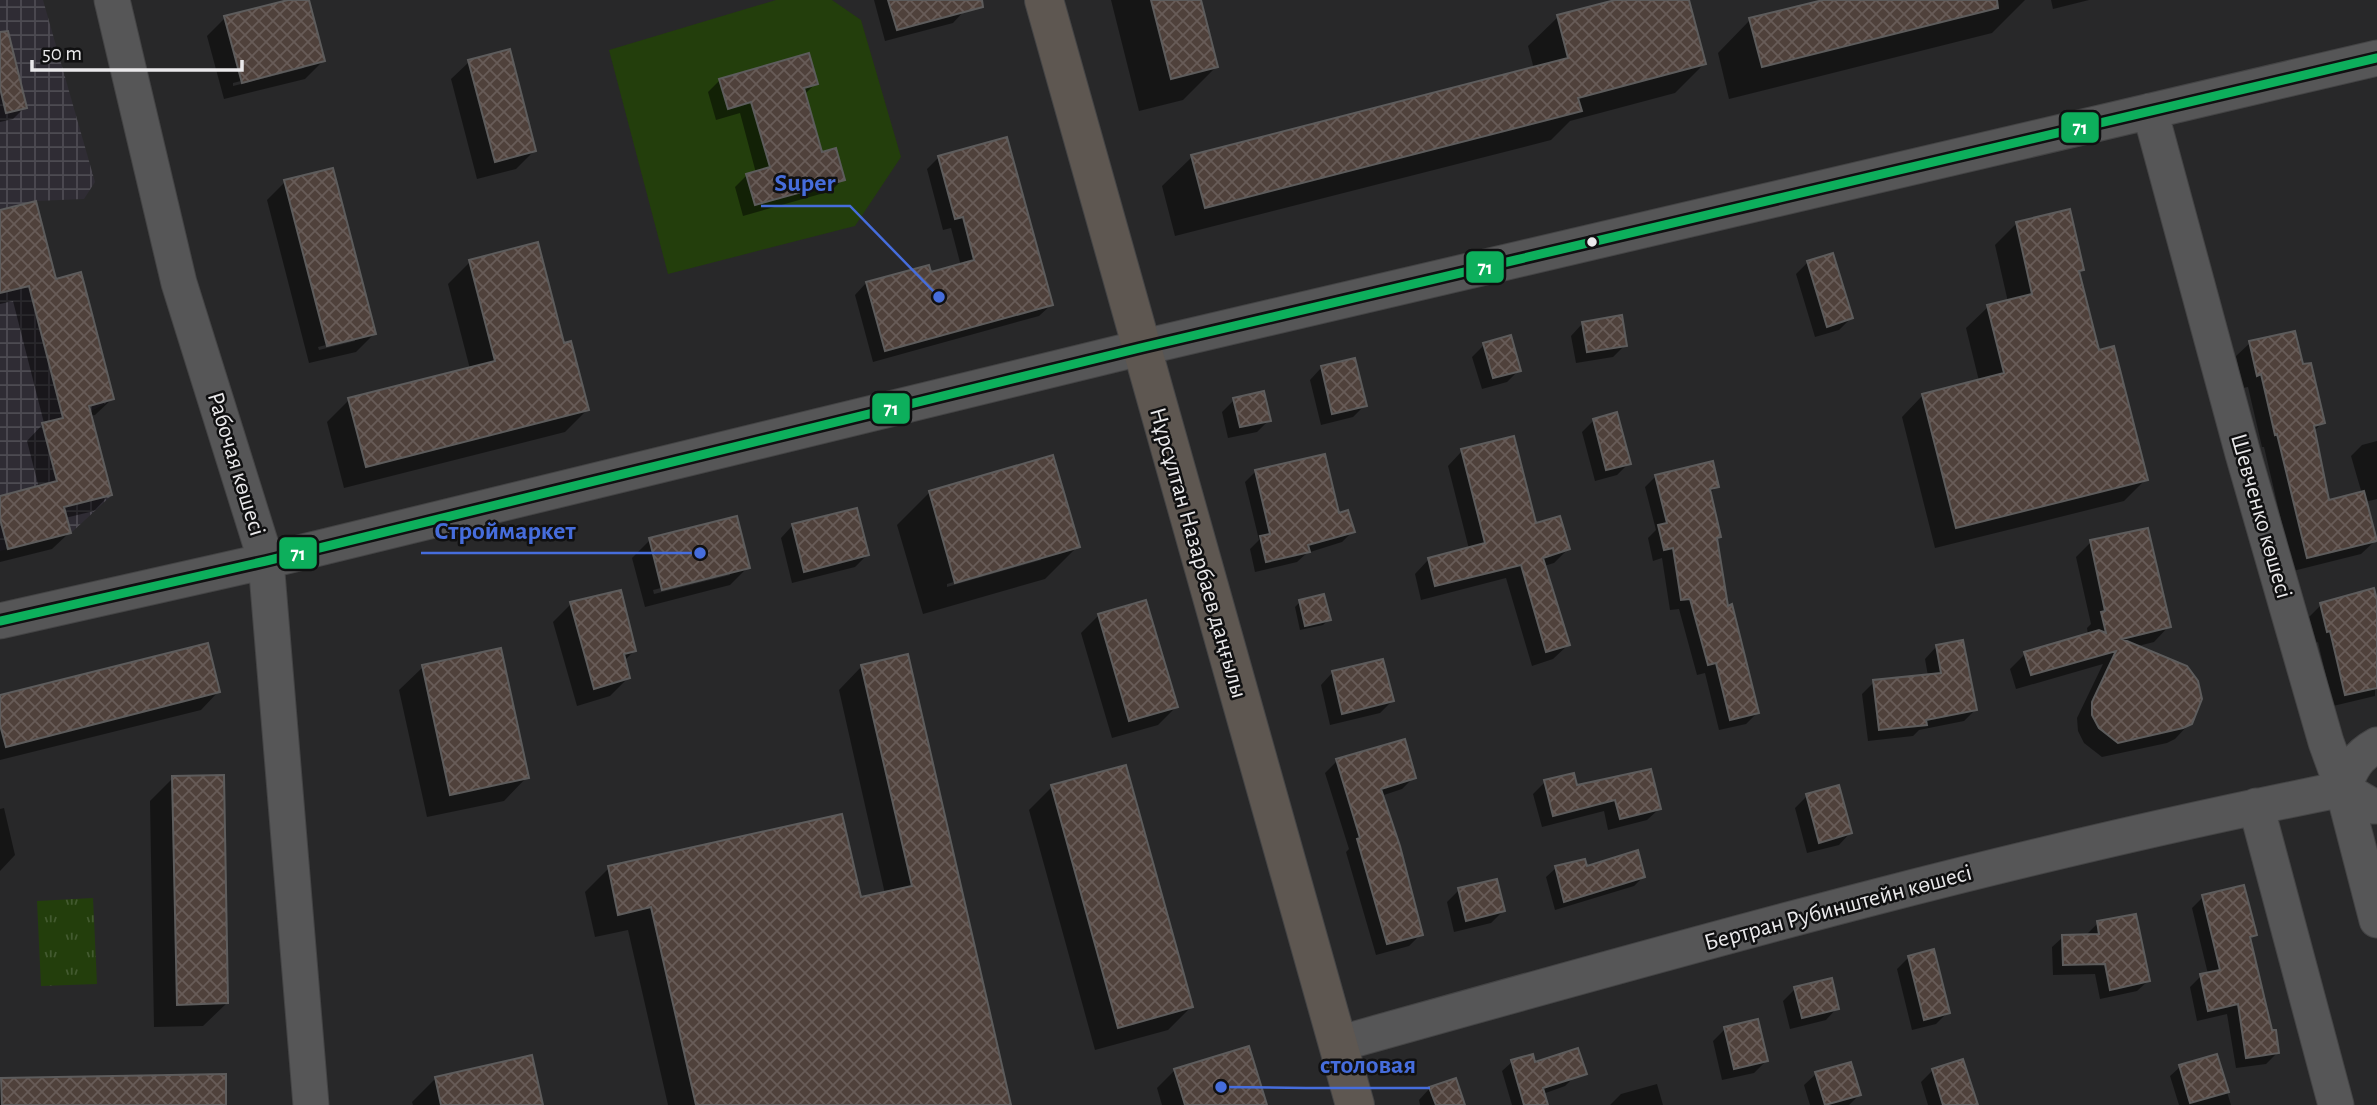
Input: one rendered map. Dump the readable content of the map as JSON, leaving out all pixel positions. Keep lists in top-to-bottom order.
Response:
{
  "streets": {
    "main road": ["Нұрсұлтан Назарбаев даңғылы"],
    "street": ["Рабочая көшесі", "Шевченко көшесі", "Бертран Рубинштейн көшесі"]
  },
  "crossings": [
    ["Шевченко көшесі", "Бертран Рубинштейн көшесі"],
    ["Нұрсұлтан Назарбаев даңғылы", "Бертран Рубинштейн көшесі"]
  ],
  "places": ["Super", "Строймаркет", "столовая"],
  "lines": ["transit line 71"],
  "scale_bar": "50 m"
}
